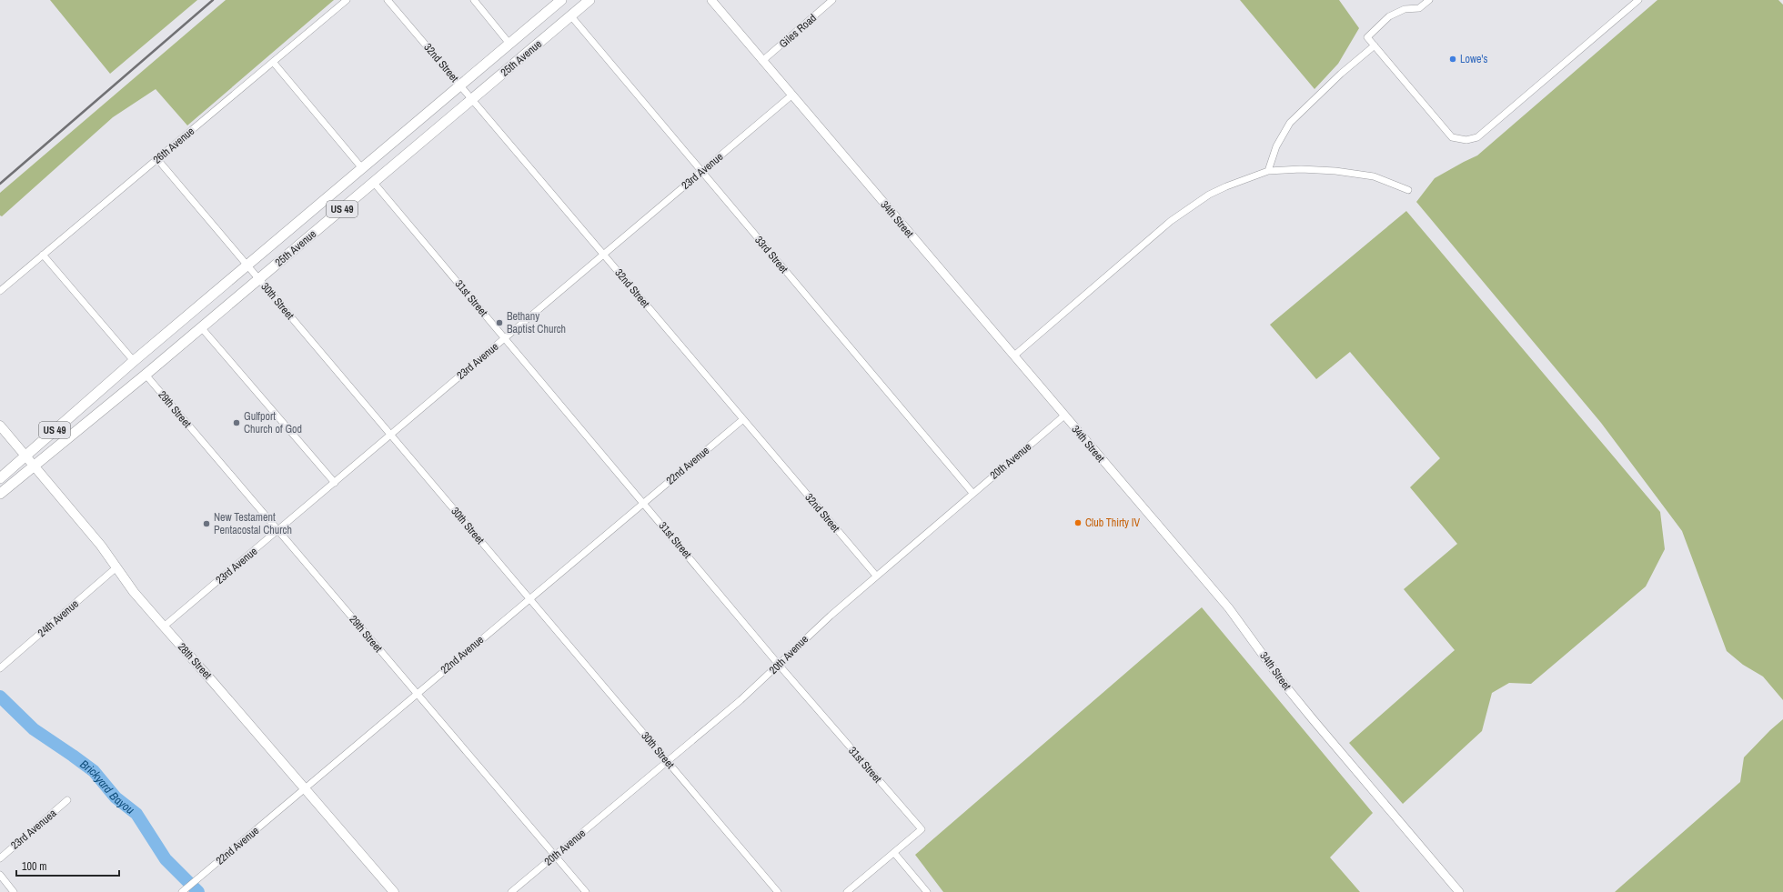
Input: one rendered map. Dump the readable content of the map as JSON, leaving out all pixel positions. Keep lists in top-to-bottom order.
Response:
{
  "streets": {
    "main road": ["25th Avenue", "US 49", "28th Street"],
    "street": [
      "Giles Road",
      "32nd Street",
      "26th Avenue",
      "23rd Avenue",
      "34th Street",
      "33rd Street",
      "31st Street",
      "30th Street",
      "29th Street",
      "20th Avenue",
      "22nd Avenue",
      "24th Avenue",
      "23rd Avenuea"
    ]
  },
  "crossings": [
    ["Giles Road", "34th Street"],
    ["25th Avenue", "32nd Street"],
    ["25th Avenue", "33rd Street"],
    ["25th Avenue", "31st Street"],
    ["25th Avenue", "30th Street"],
    ["25th Avenue", "29th Street"],
    ["25th Avenue", "28th Street"],
    ["32nd Street", "23rd Avenue"],
    ["32nd Street", "20th Avenue"],
    ["32nd Street", "22nd Avenue"],
    ["26th Avenue", "30th Street"],
    ["23rd Avenue", "34th Street"],
    ["23rd Avenue", "33rd Street"],
    ["23rd Avenue", "31st Street"],
    ["23rd Avenue", "30th Street"],
    ["23rd Avenue", "29th Street"],
    ["23rd Avenue", "28th Street"],
    ["34th Street", "20th Avenue"],
    ["33rd Street", "20th Avenue"],
    ["31st Street", "20th Avenue"],
    ["31st Street", "22nd Avenue"],
    ["30th Street", "20th Avenue"],
    ["30th Street", "22nd Avenue"],
    ["29th Street", "20th Avenue"],
    ["29th Street", "22nd Avenue"],
    ["22nd Avenue", "28th Street"],
    ["24th Avenue", "28th Street"]
  ],
  "water": ["Brickyard Bayou"],
  "places": [
    "Lowe's",
    "Bethany Baptist Church",
    "Gulfport Church of God",
    "Club Thirty IV",
    "New Testament Pentacostal Church"
  ],
  "scale_bar": "100 m"
}
